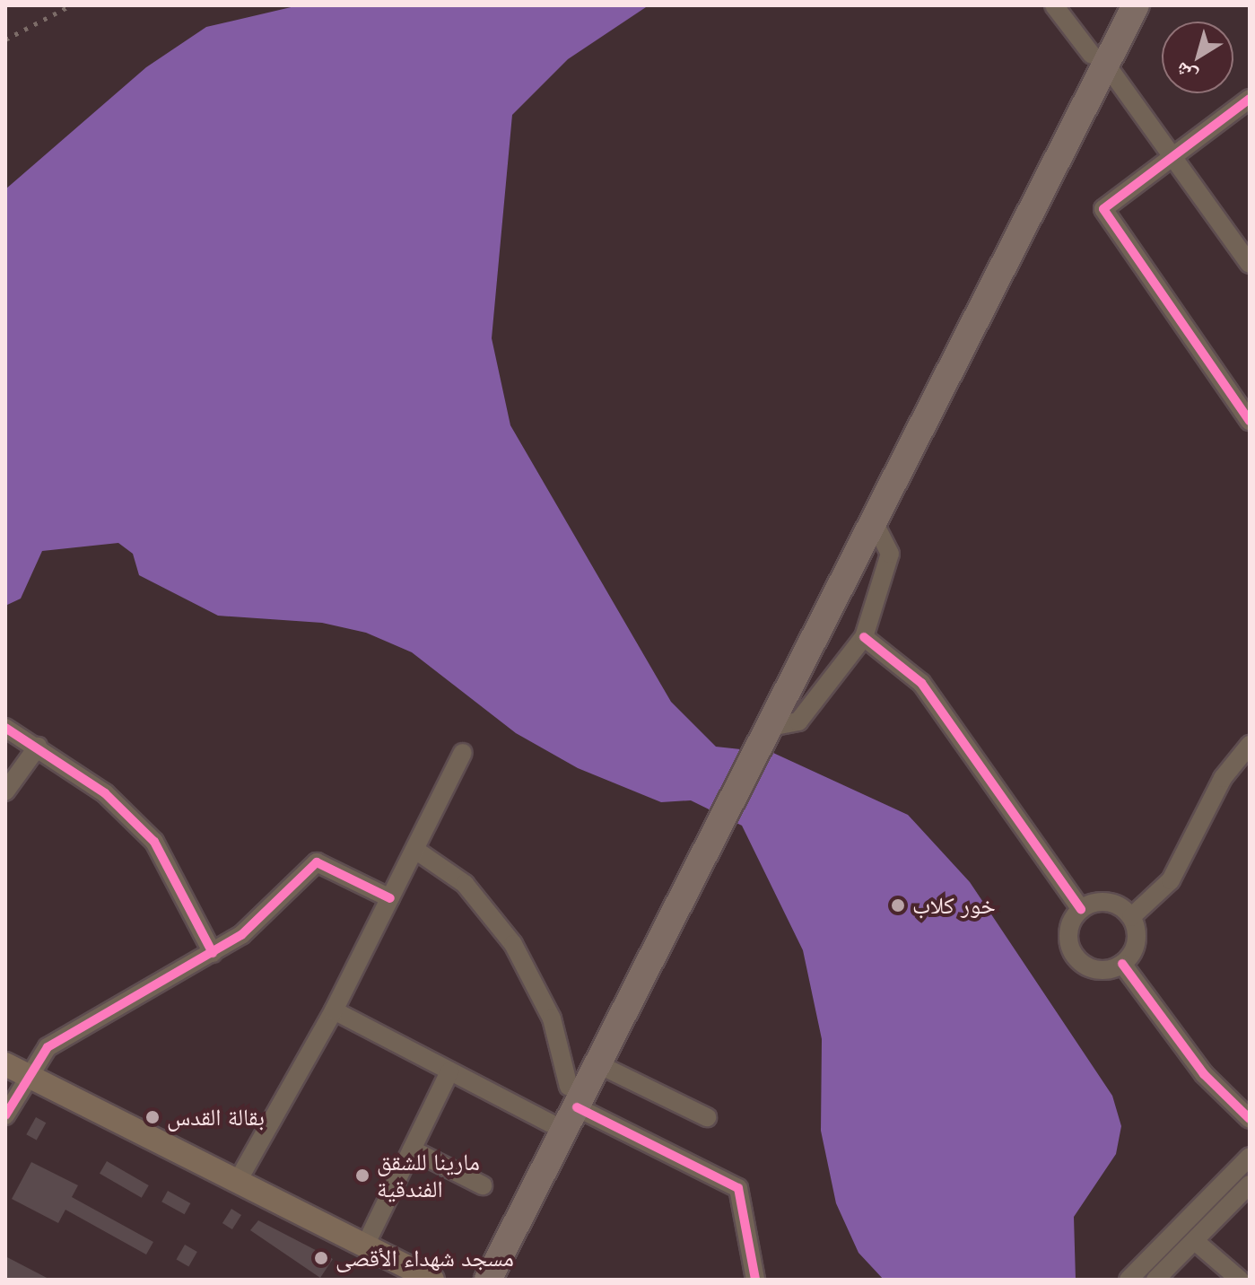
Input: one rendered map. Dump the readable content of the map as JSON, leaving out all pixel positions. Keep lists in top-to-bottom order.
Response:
{
  "places": [
    "خور كلاب",
    "بقالة القدس",
    "مارينا للشقق الفندقية",
    "مسجد شهداء الأقصى"
  ],
  "north": "bottom left"
}
